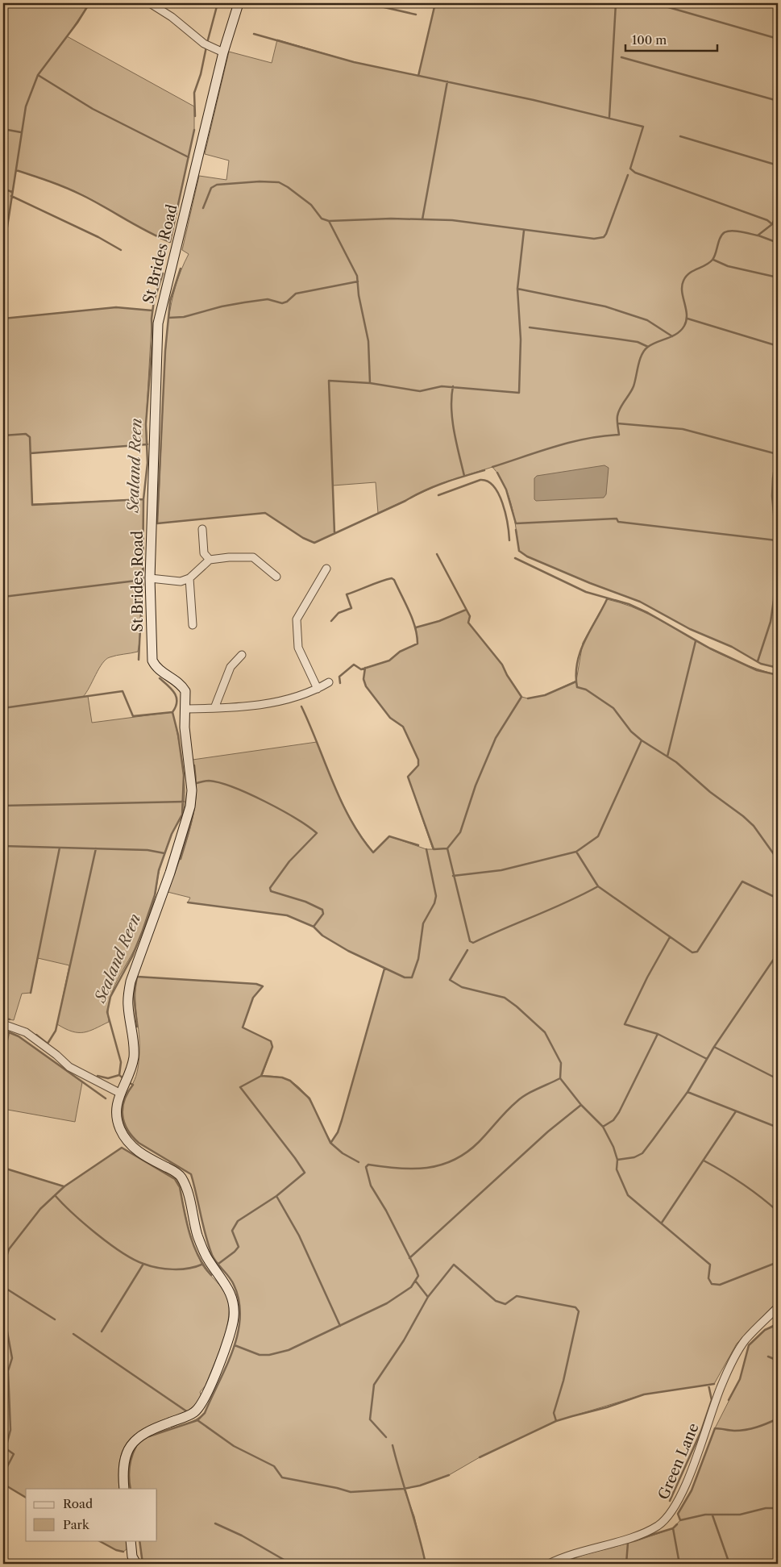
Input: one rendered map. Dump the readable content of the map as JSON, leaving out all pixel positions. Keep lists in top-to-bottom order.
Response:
{
  "streets": {
    "main road": ["St Brides Road"],
    "street": ["Green Lane"]
  },
  "water": ["Sealand Reen"],
  "legend": ["Road", "Park"],
  "scale_bar": "100 m"
}
